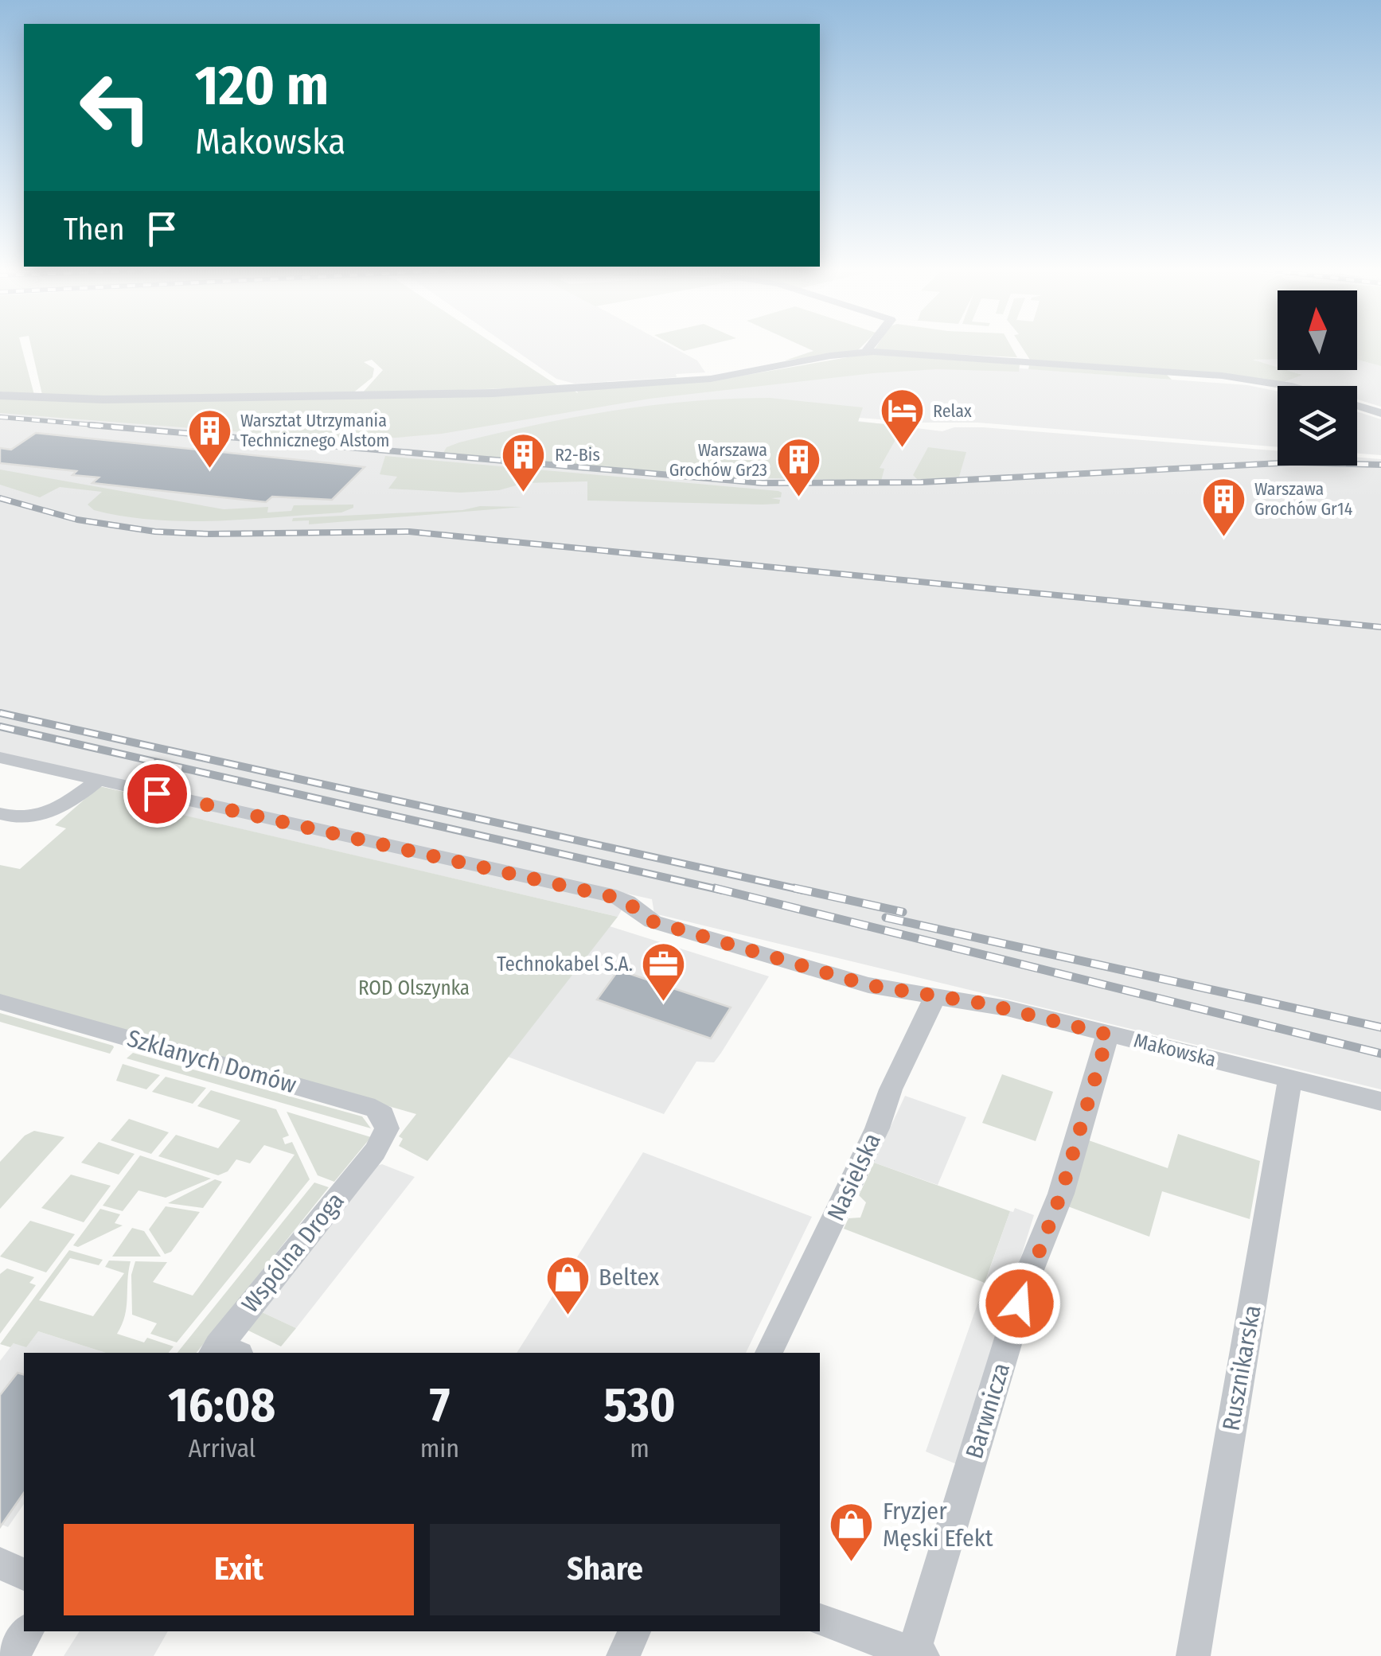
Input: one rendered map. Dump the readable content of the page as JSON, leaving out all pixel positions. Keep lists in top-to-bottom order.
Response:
{
  "streets": {
    "street": [
      "Makowska",
      "Szklanych Domów",
      "Nasielska",
      "Wspólna Droga",
      "Rusznikarska",
      "Barwnicza"
    ]
  },
  "crossings": [
    ["Makowska", "Nasielska"],
    ["Makowska", "Rusznikarska"],
    ["Makowska", "Barwnicza"],
    ["Szklanych Domów", "Wspólna Droga"]
  ],
  "parks": ["ROD Olszynka"],
  "places": {
    "hotel": ["Relax"],
    "building": [
      "Warsztat Utrzymania Technicznego Alstom",
      "R2-Bis",
      "Warszawa Grochów Gr23",
      "Warszawa Grochów Gr14"
    ],
    "office": ["Technokabel S.A."],
    "shop": ["Beltex", "Fryzjer Męski Efekt"]
  },
  "north": "top",
  "page": {
    "turn": ["120 m", "Makowska"],
    "then": "Then",
    "eta": [
      "16:08",
      "Arrival",
      "7",
      "min",
      "530",
      "m"
    ],
    "buttons": ["Exit", "Share"]
  }
}
